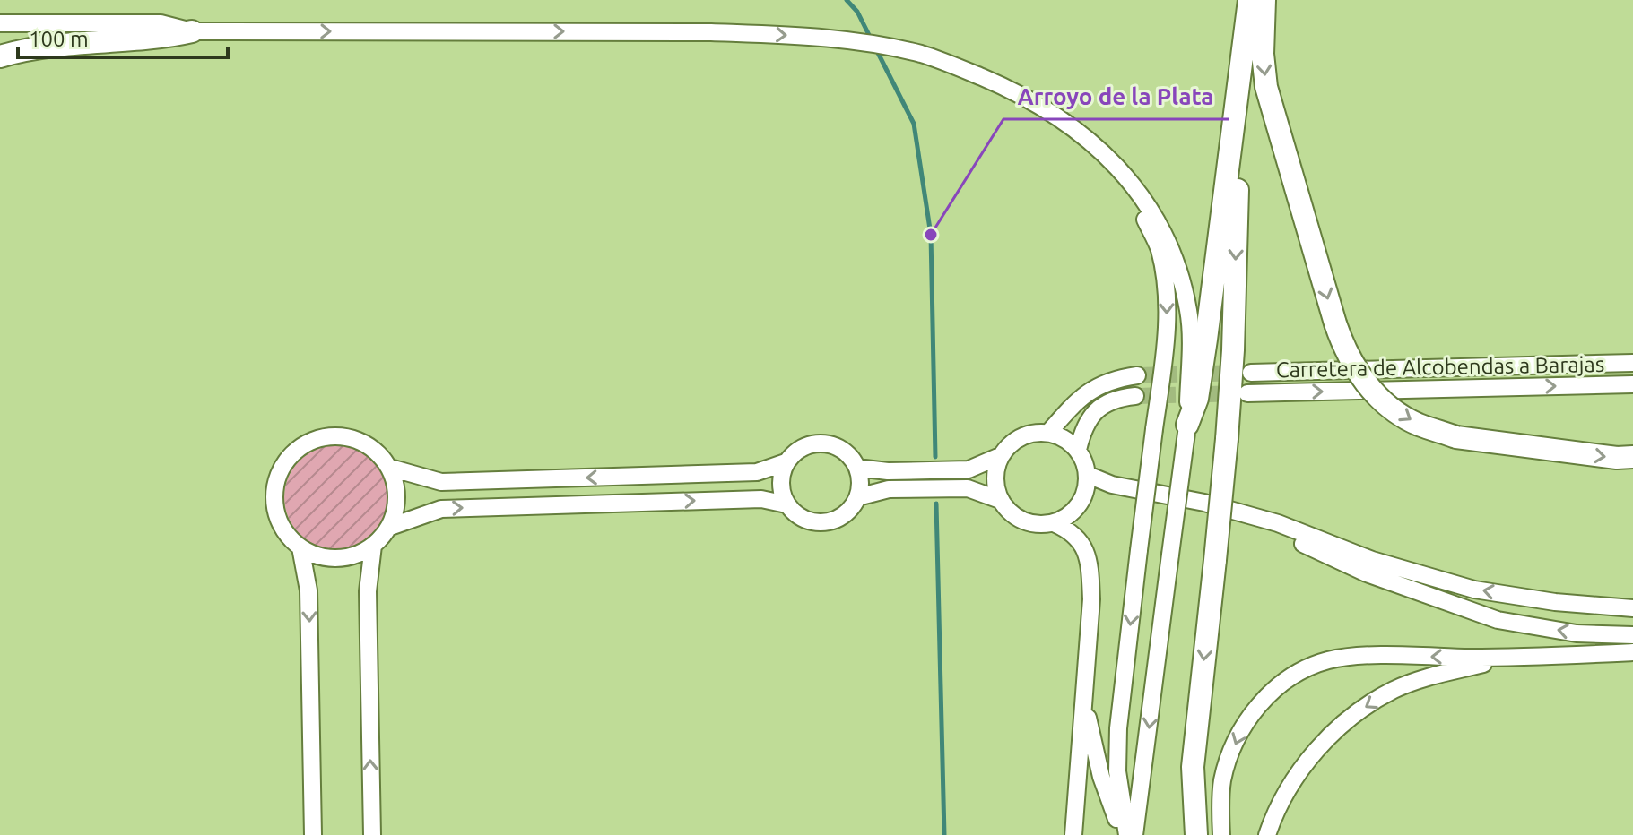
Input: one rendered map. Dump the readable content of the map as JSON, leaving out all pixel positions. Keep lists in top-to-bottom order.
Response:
{
  "streets": {
    "street": ["Carretera de Alcobendas a Barajas"]
  },
  "places": ["Arroyo de la Plata"],
  "scale_bar": "100 m"
}
